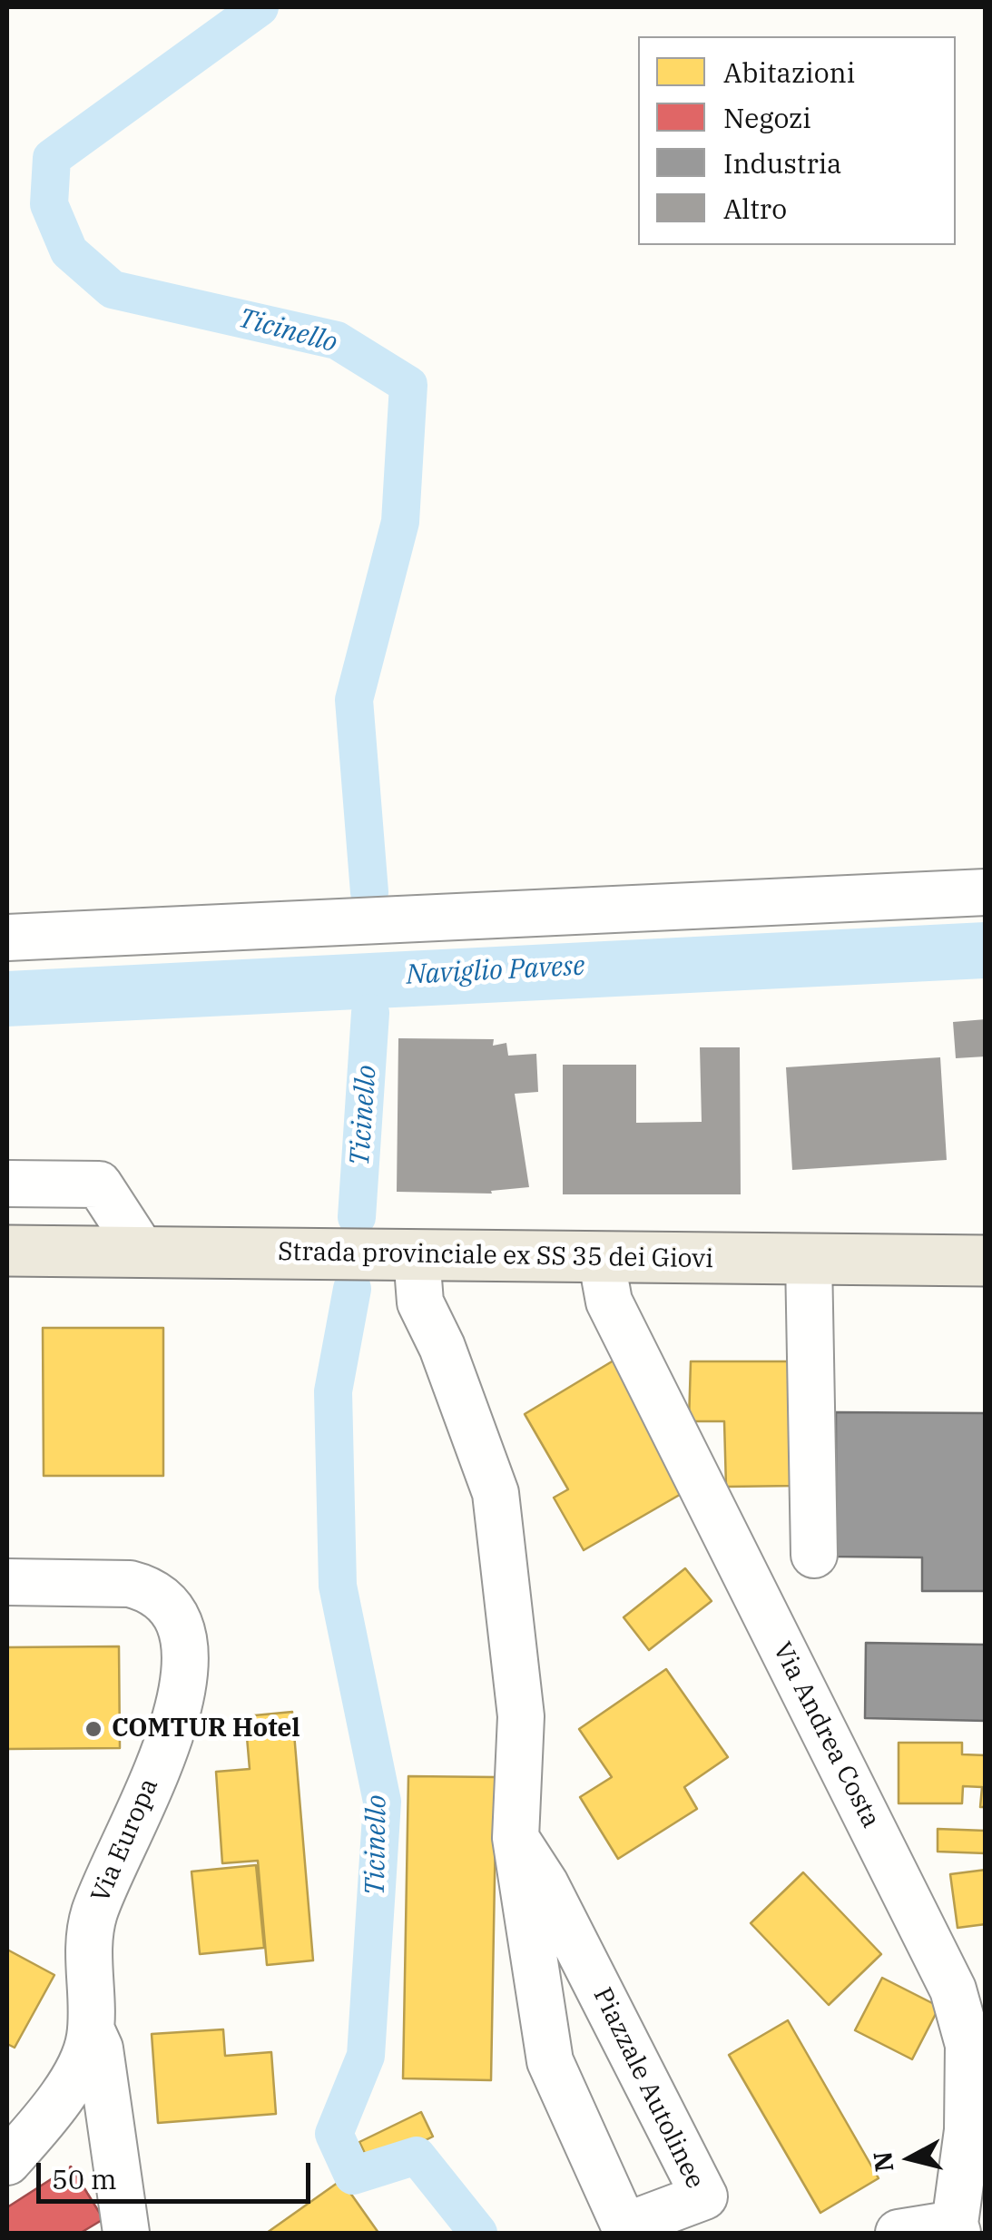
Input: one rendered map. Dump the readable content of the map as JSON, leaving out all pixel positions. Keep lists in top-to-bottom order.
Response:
{
  "streets": {
    "main road": ["Strada provinciale ex SS 35 dei Giovi"],
    "street": ["Via Andrea Costa", "Via Europa", "Piazzale Autolinee"]
  },
  "crossings": [
    ["Strada provinciale ex SS 35 dei Giovi", "Via Andrea Costa"],
    ["Strada provinciale ex SS 35 dei Giovi", "Piazzale Autolinee"]
  ],
  "water": ["Ticinello", "Naviglio Pavese"],
  "places": ["COMTUR Hotel"],
  "legend": [
    "Abitazioni",
    "Negozi",
    "Industria",
    "Altro"
  ],
  "scale_bar": "50 m",
  "north": "left"
}
